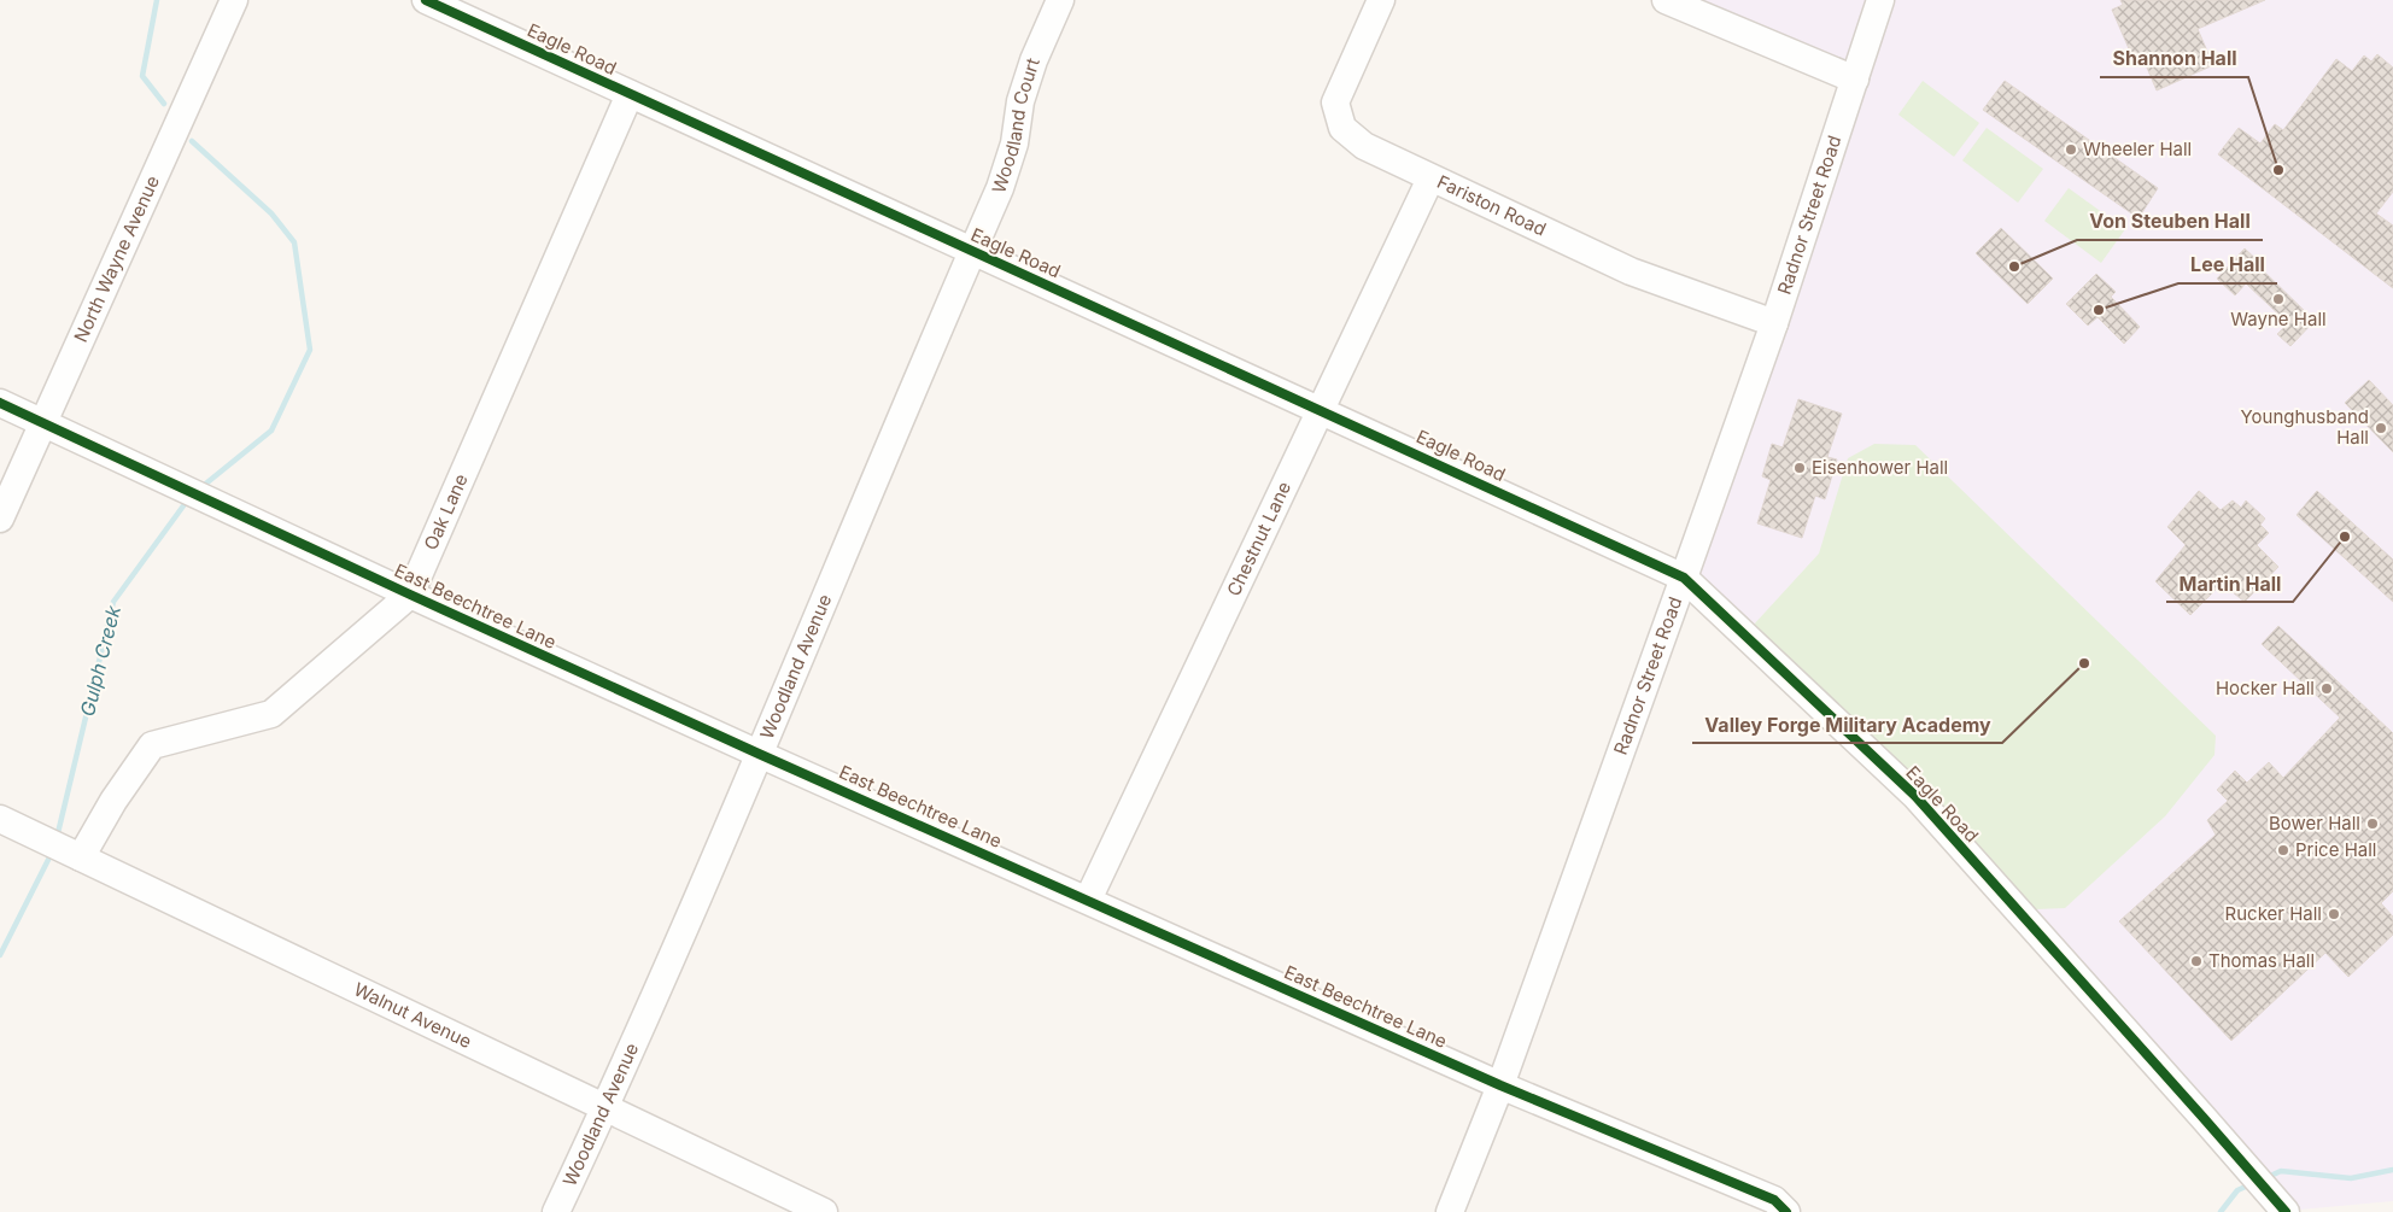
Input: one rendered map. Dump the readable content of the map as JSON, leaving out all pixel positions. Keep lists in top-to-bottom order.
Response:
{
  "streets": {
    "street": [
      "Eagle Road",
      "Woodland Court",
      "Fariston Road",
      "Radnor Street Road",
      "North Wayne Avenue",
      "Oak Lane",
      "Chestnut Lane",
      "East Beechtree Lane",
      "Woodland Avenue",
      "Walnut Avenue"
    ]
  },
  "crossings": [
    ["Eagle Road", "Woodland Court"],
    ["Eagle Road", "Radnor Street Road"],
    ["Eagle Road", "Oak Lane"],
    ["Eagle Road", "Chestnut Lane"],
    ["Eagle Road", "Woodland Avenue"],
    ["Woodland Court", "Woodland Avenue"],
    ["Fariston Road", "Radnor Street Road"],
    ["Fariston Road", "Chestnut Lane"],
    ["Radnor Street Road", "East Beechtree Lane"],
    ["North Wayne Avenue", "East Beechtree Lane"],
    ["Oak Lane", "East Beechtree Lane"],
    ["Oak Lane", "Walnut Avenue"],
    ["Chestnut Lane", "East Beechtree Lane"],
    ["East Beechtree Lane", "Woodland Avenue"],
    ["Woodland Avenue", "Walnut Avenue"]
  ],
  "water": ["Gulph Creek"],
  "places": [
    "Wheeler Hall",
    "Shannon Hall",
    "Von Steuben Hall",
    "Wayne Hall",
    "Lee Hall",
    "Younghusband Hall",
    "Eisenhower Hall",
    "Martin Hall",
    "Valley Forge Military Academy",
    "Hocker Hall",
    "Bower Hall",
    "Price Hall",
    "Rucker Hall",
    "Thomas Hall"
  ]
}
